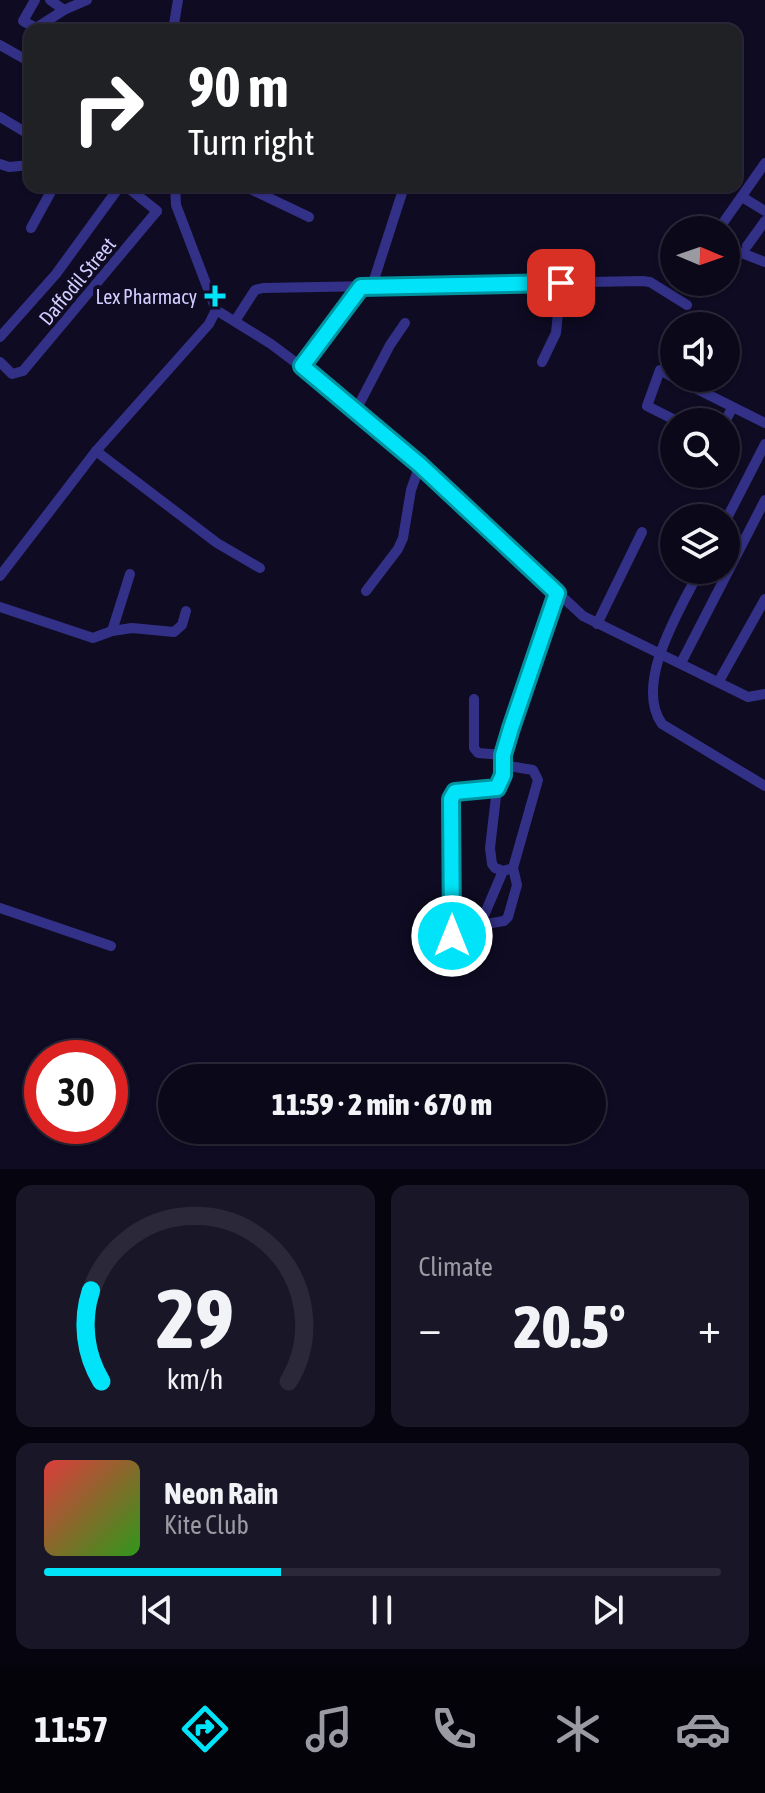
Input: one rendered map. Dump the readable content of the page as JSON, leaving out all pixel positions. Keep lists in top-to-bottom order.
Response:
{
  "streets": {
    "street": ["Daffodil Street"]
  },
  "places": {
    "health": ["Lex Pharmacy"]
  },
  "north": "right",
  "page": {
    "turn": ["90 m", "Turn right"],
    "limit": "30",
    "trip": "11:59 · 2 min · 670 m",
    "tile": "Climate",
    "heat": ["−", "20.5°", "+"],
    "song": ["Neon Rain", "Kite Club"],
    "tabs": "11:57",
    "gauge": ["29", "km/h"]
  }
}
